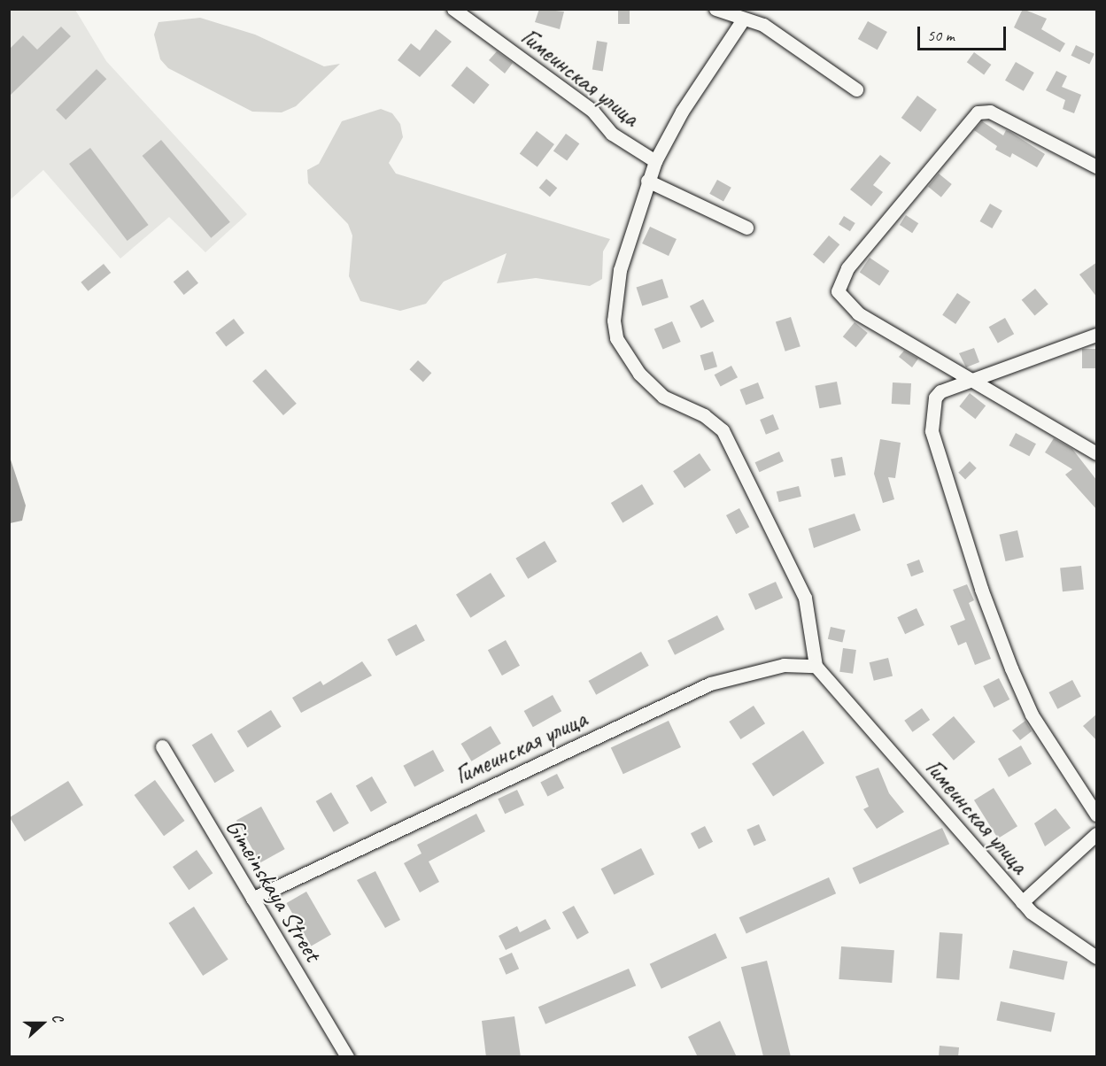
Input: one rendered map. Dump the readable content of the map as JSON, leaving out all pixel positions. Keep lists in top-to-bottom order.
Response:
{
  "streets": {
    "street": ["Гимеинская улица", "Gimeinskaya Street"]
  },
  "crossings": [
    ["Гимеинская улица", "Gimeinskaya Street"]
  ],
  "scale_bar": "50 m",
  "north": "right"
}
